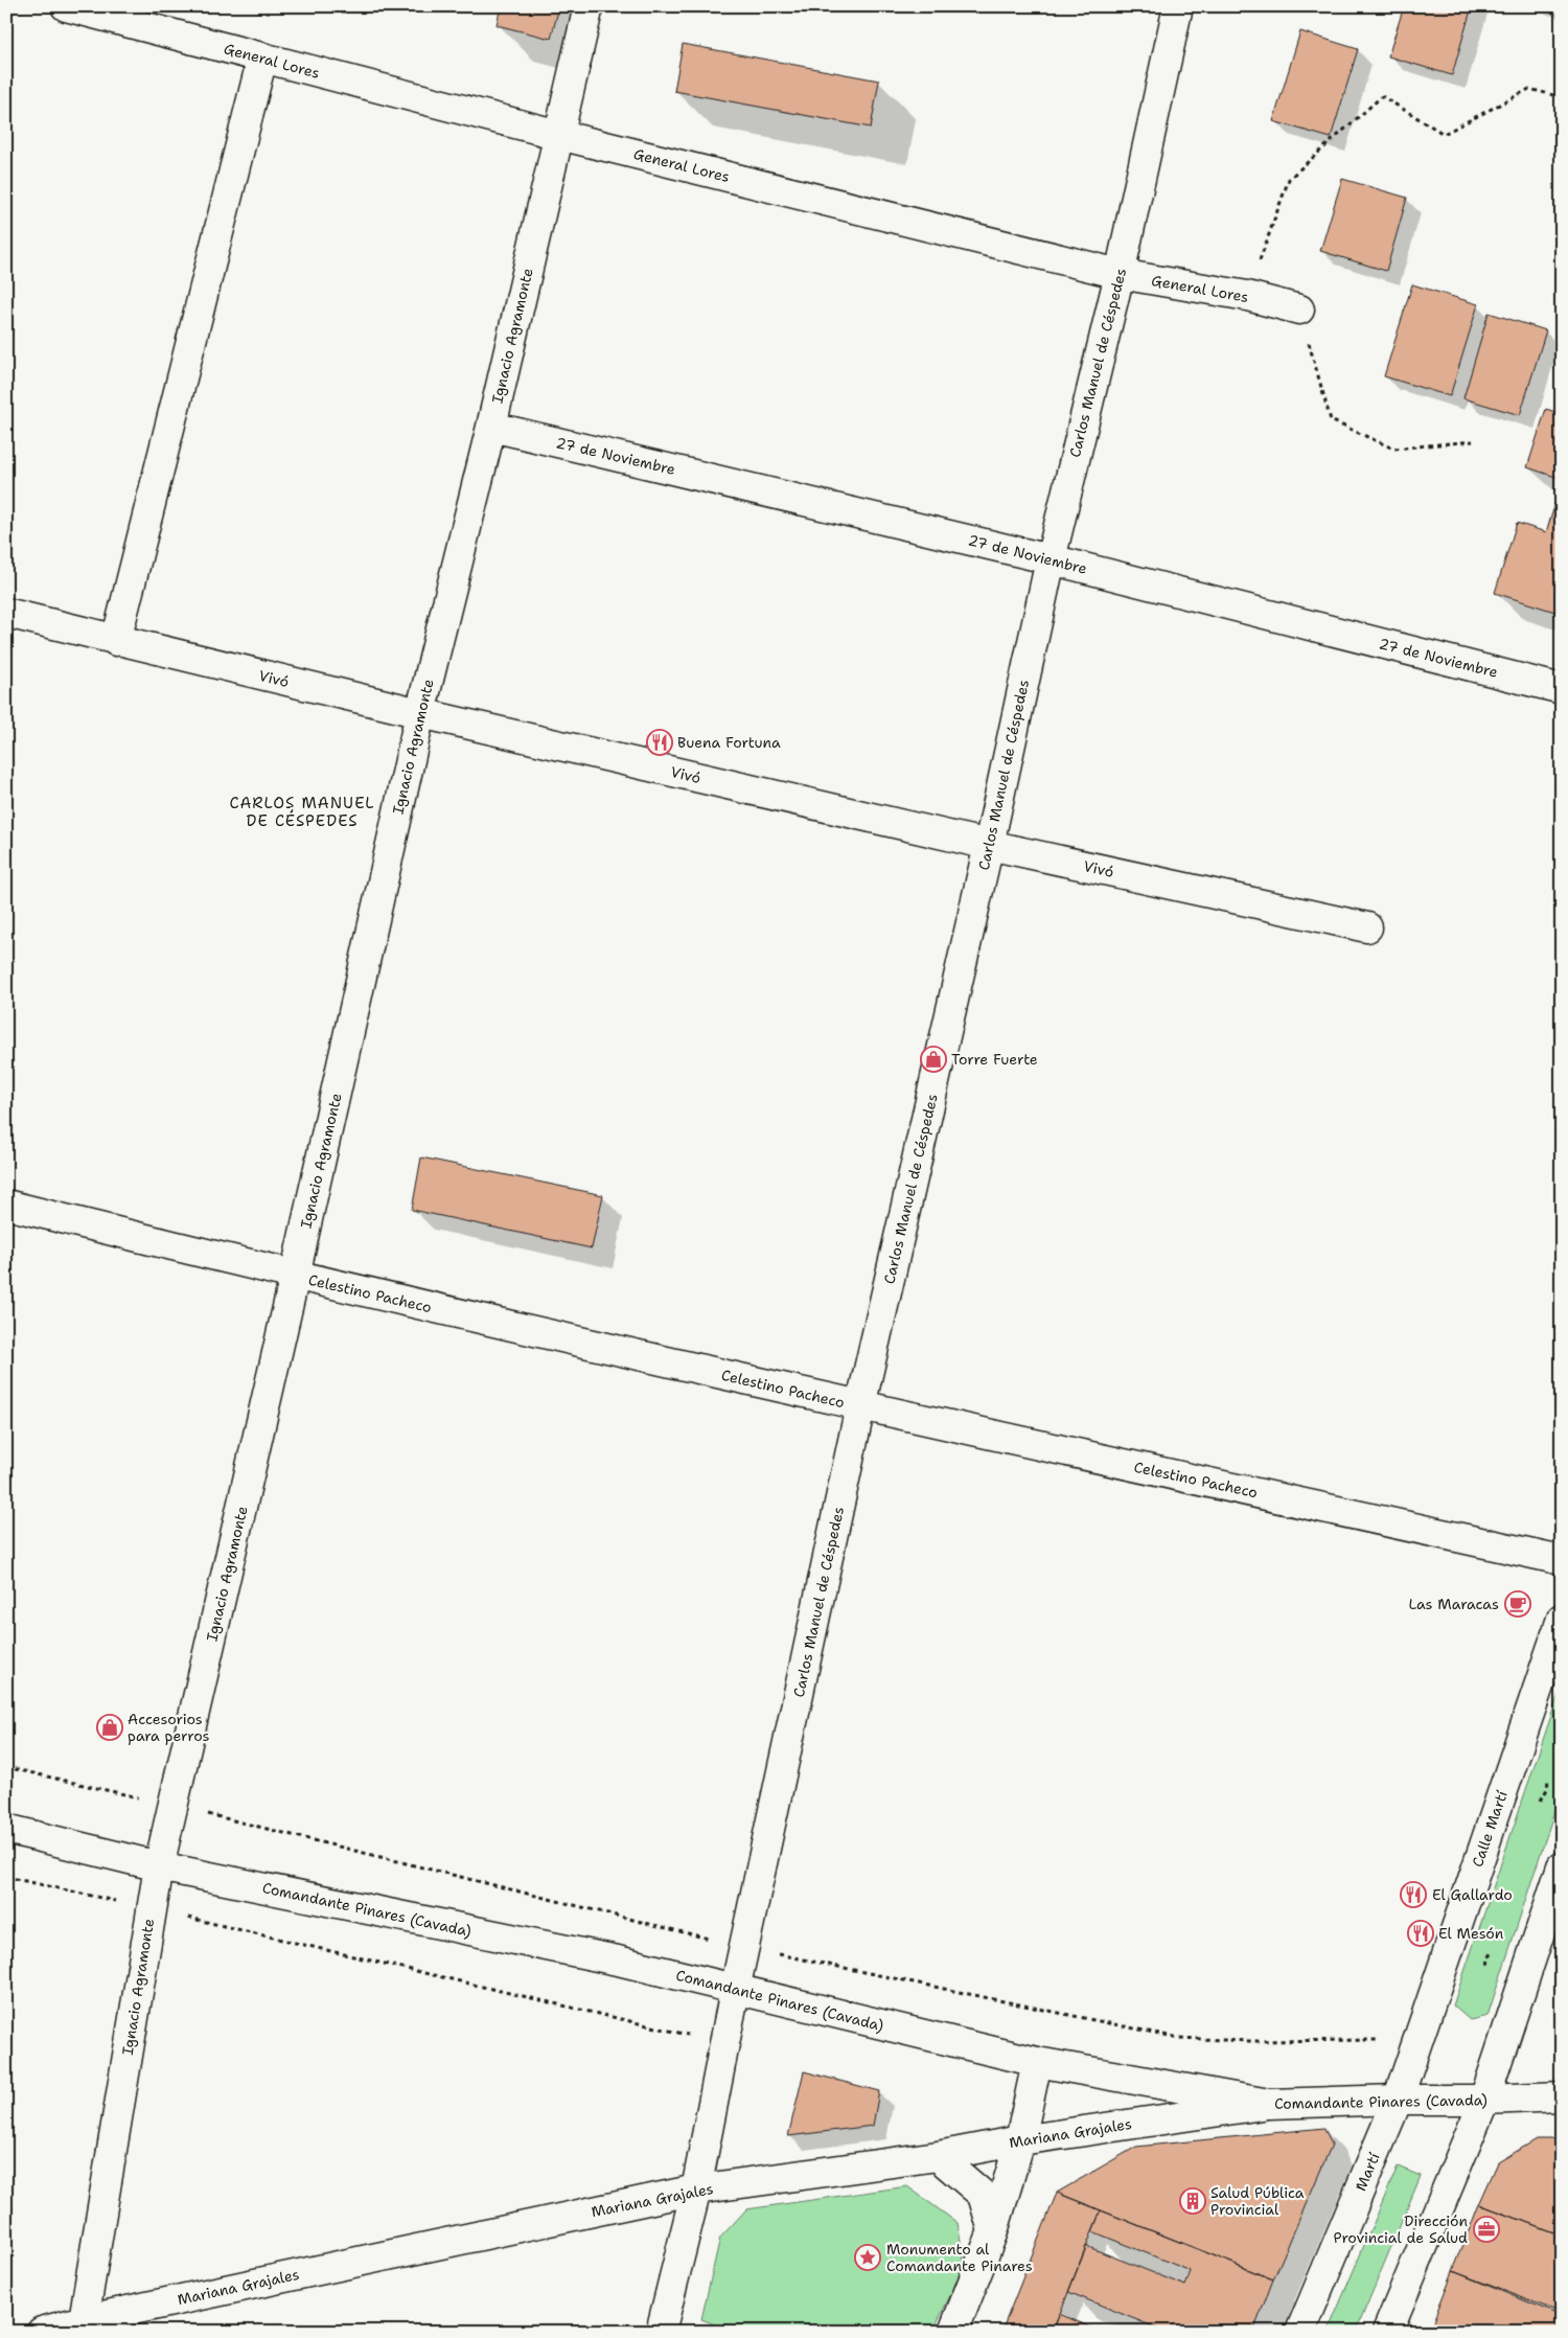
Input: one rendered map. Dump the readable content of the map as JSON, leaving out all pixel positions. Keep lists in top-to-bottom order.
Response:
{
  "streets": {
    "street": [
      "General Lores",
      "Ignacio Agramonte",
      "Carlos Manuel de Céspedes",
      "27 de Noviembre",
      "Vivó",
      "Celestino Pacheco",
      "Calle Martí",
      "Comandante Pinares (Cavada)",
      "Mariana Grajales",
      "Martí"
    ]
  },
  "crossings": [
    ["General Lores", "Ignacio Agramonte"],
    ["General Lores", "Carlos Manuel de Céspedes"],
    ["Ignacio Agramonte", "27 de Noviembre"],
    ["Ignacio Agramonte", "Vivó"],
    ["Ignacio Agramonte", "Celestino Pacheco"],
    ["Ignacio Agramonte", "Comandante Pinares (Cavada)"],
    ["Ignacio Agramonte", "Mariana Grajales"],
    ["Carlos Manuel de Céspedes", "27 de Noviembre"],
    ["Carlos Manuel de Céspedes", "Vivó"],
    ["Carlos Manuel de Céspedes", "Celestino Pacheco"],
    ["Carlos Manuel de Céspedes", "Comandante Pinares (Cavada)"],
    ["Carlos Manuel de Céspedes", "Mariana Grajales"],
    ["Calle Martí", "Comandante Pinares (Cavada)"],
    ["Calle Martí", "Martí"],
    ["Comandante Pinares (Cavada)", "Mariana Grajales"],
    ["Comandante Pinares (Cavada)", "Martí"]
  ],
  "districts": ["CARLOS MANUEL DE CÉSPEDES"],
  "places": {
    "restaurant": ["Buena Fortuna", "El Gallardo", "El Mesón"],
    "shop": ["Torre Fuerte", "Accesorios para perros"],
    "cafe": ["Las Maracas"],
    "building": ["Salud Pública Provincial"],
    "office": ["Dirección Provincial de Salud"],
    "place": ["Monumento al Comandante Pinares"]
  }
}
